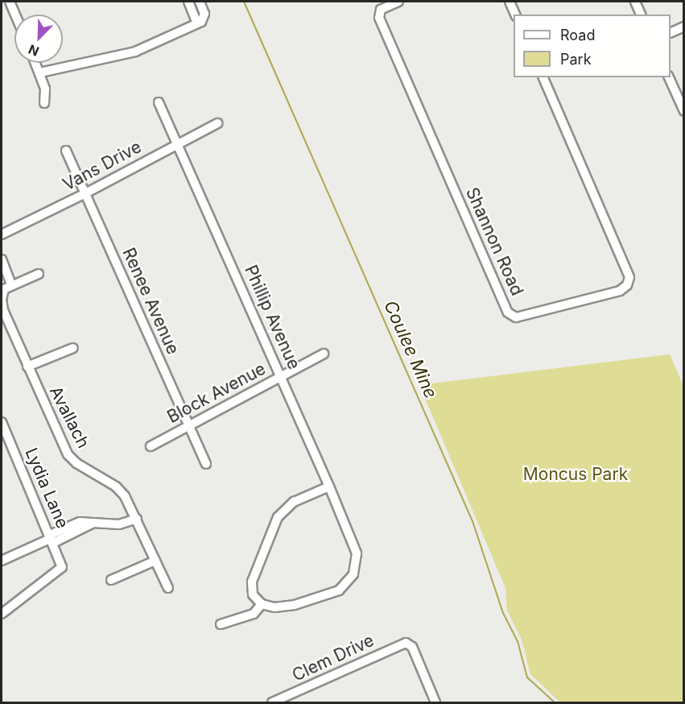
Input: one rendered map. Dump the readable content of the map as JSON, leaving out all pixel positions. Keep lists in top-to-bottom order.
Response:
{
  "streets": {
    "street": [
      "Vans Drive",
      "Shannon Road",
      "Renee Avenue",
      "Phillip Avenue",
      "Block Avenue",
      "Avallach",
      "Lydia Lane",
      "Clem Drive"
    ]
  },
  "crossings": [
    ["Vans Drive", "Renee Avenue"],
    ["Vans Drive", "Phillip Avenue"],
    ["Renee Avenue", "Block Avenue"],
    ["Phillip Avenue", "Block Avenue"]
  ],
  "water": ["Coulee Mine"],
  "parks": ["Moncus Park"],
  "legend": ["Road", "Park"],
  "north": "bottom left"
}
